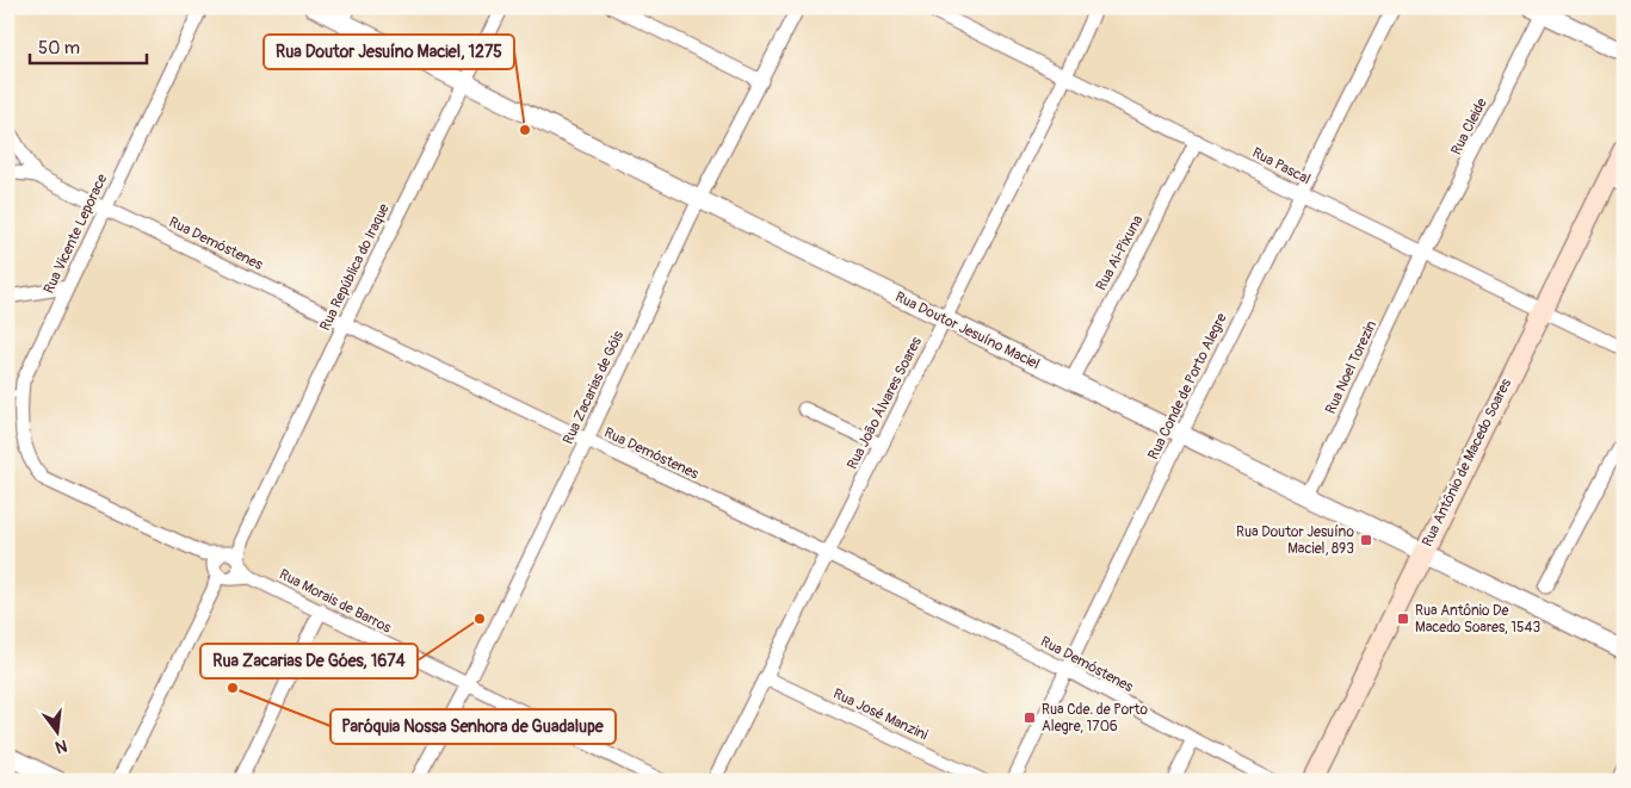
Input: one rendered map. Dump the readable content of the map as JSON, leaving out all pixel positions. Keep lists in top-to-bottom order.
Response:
{
  "streets": {
    "main road": ["Rua Antônio de Macedo Soares"],
    "street": [
      "Rua Cleide",
      "Rua Pascal",
      "Rua Vicente Leporace",
      "Rua Demóstenes",
      "Rua Ai-Pixuna",
      "Rua República do Iraque",
      "Rua Doutor Jesuíno Maciel",
      "Rua Noel Torezin",
      "Rua Conde de Porto Alegre",
      "Rua Zacarias de Góis",
      "Rua João Álvares Soares",
      "Rua Morais de Barros",
      "Rua José Manzini"
    ]
  },
  "crossings": [
    ["Rua Cleide", "Rua Pascal"],
    ["Rua Cleide", "Rua Noel Torezin"],
    ["Rua Pascal", "Rua Ai-Pixuna"],
    ["Rua Pascal", "Rua Noel Torezin"],
    ["Rua Pascal", "Rua Conde de Porto Alegre"],
    ["Rua Pascal", "Rua João Álvares Soares"],
    ["Rua Pascal", "Rua Antônio de Macedo Soares"],
    ["Rua Vicente Leporace", "Rua Demóstenes"],
    ["Rua Demóstenes", "Rua República do Iraque"],
    ["Rua Demóstenes", "Rua Conde de Porto Alegre"],
    ["Rua Demóstenes", "Rua Zacarias de Góis"],
    ["Rua Demóstenes", "Rua João Álvares Soares"],
    ["Rua Ai-Pixuna", "Rua Doutor Jesuíno Maciel"],
    ["Rua República do Iraque", "Rua Doutor Jesuíno Maciel"],
    ["Rua República do Iraque", "Rua Morais de Barros"],
    ["Rua Doutor Jesuíno Maciel", "Rua Noel Torezin"],
    ["Rua Doutor Jesuíno Maciel", "Rua Conde de Porto Alegre"],
    ["Rua Doutor Jesuíno Maciel", "Rua Zacarias de Góis"],
    ["Rua Doutor Jesuíno Maciel", "Rua João Álvares Soares"],
    ["Rua Doutor Jesuíno Maciel", "Rua Antônio de Macedo Soares"],
    ["Rua Zacarias de Góis", "Rua Morais de Barros"],
    ["Rua João Álvares Soares", "Rua José Manzini"]
  ],
  "places": {
    "other": ["Rua Doutor Jesuíno Maciel, 1275", "Rua Zacarias De Góes, 1674", "Paróquia Nossa Senhora de Guadalupe"],
    "transit": ["Rua Doutor Jesuíno Maciel, 893", "Rua Antônio De Macedo Soares, 1543", "Rua Cde. de Porto Alegre, 1706"]
  },
  "scale_bar": "50 m",
  "north": "bottom"
}
